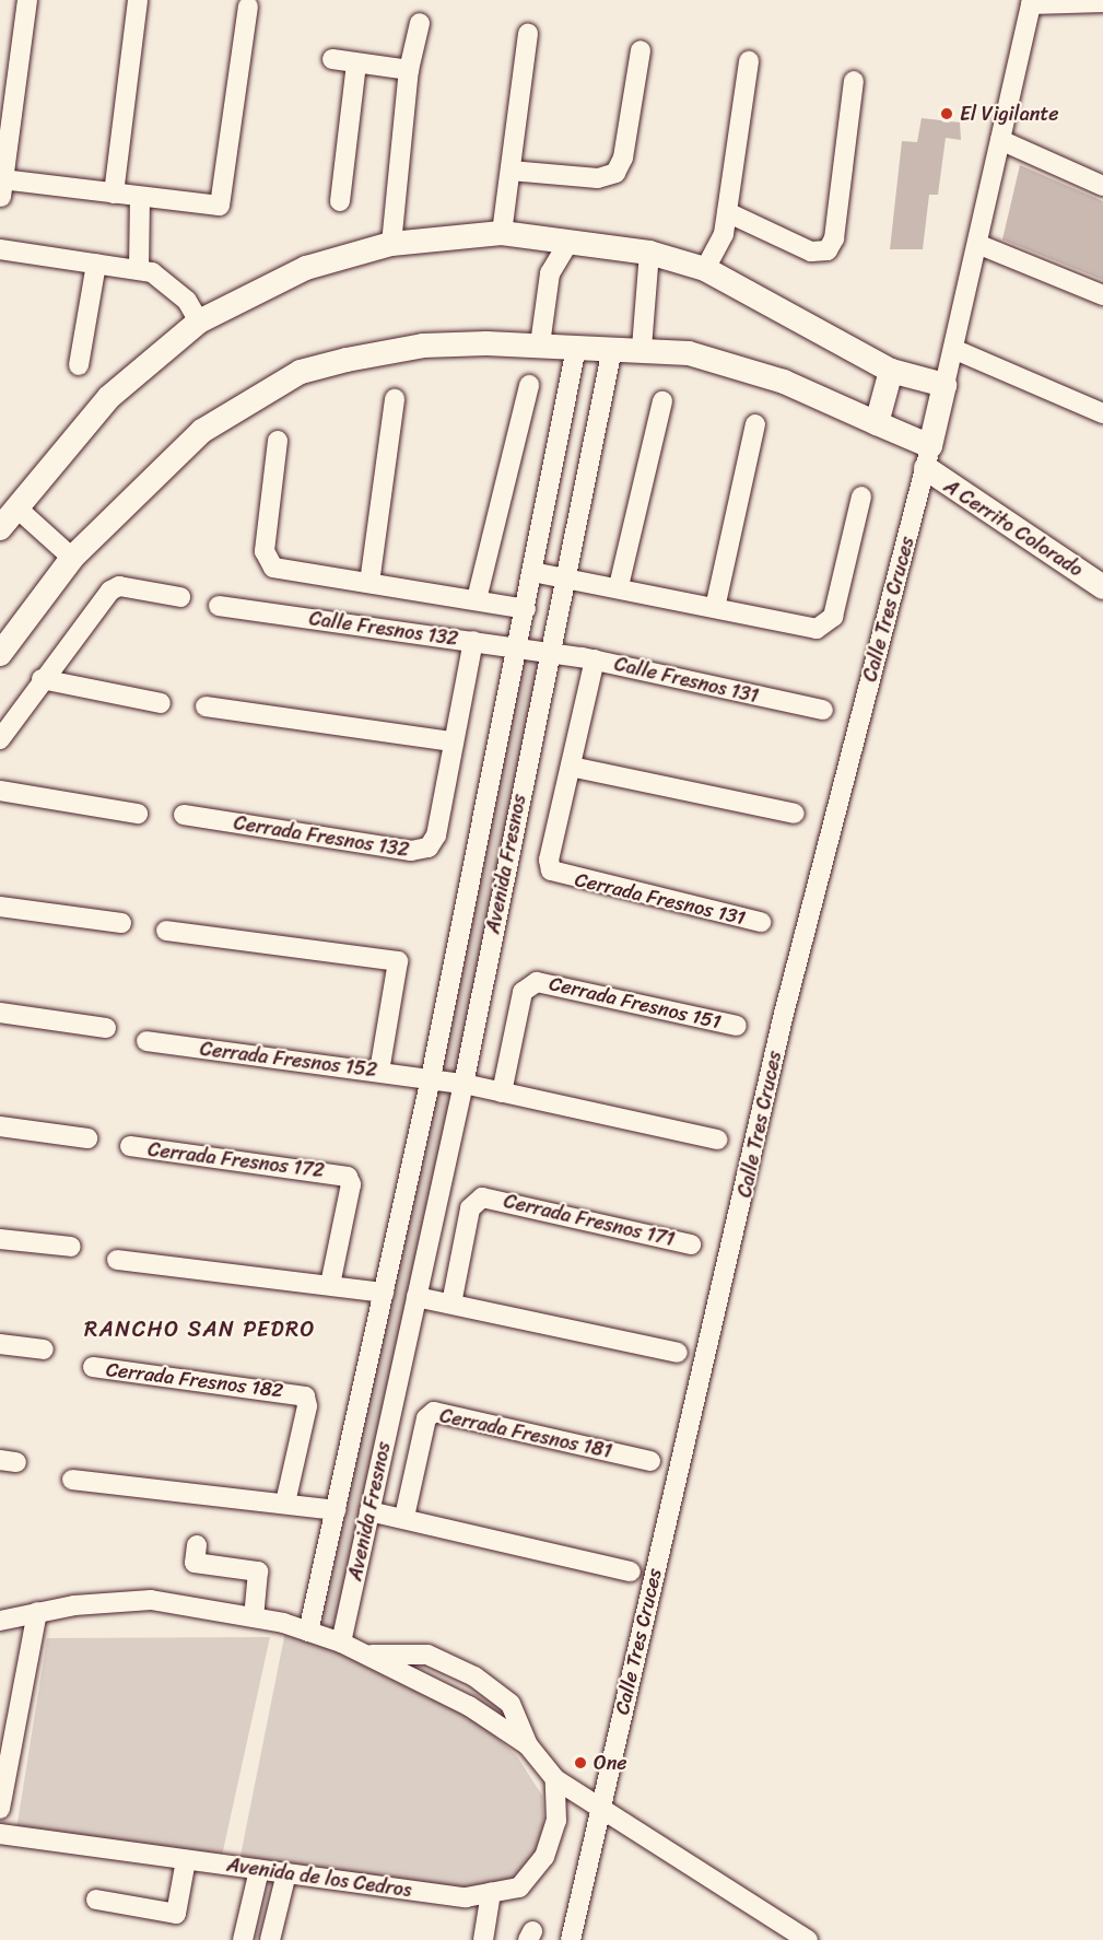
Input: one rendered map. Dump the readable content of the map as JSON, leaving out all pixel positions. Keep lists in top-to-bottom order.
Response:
{
  "streets": {
    "main road": ["A Cerrito Colorado"],
    "street": [
      "Calle Tres Cruces",
      "Calle Fresnos 132",
      "Calle Fresnos 131",
      "Cerrada Fresnos 132",
      "Avenida Fresnos",
      "Cerrada Fresnos 131",
      "Cerrada Fresnos 151",
      "Cerrada Fresnos 152",
      "Cerrada Fresnos 172",
      "Cerrada Fresnos 171",
      "Cerrada Fresnos 182",
      "Cerrada Fresnos 181",
      "Avenida de los Cedros"
    ]
  },
  "crossings": [
    ["A Cerrito Colorado", "Calle Tres Cruces"],
    ["A Cerrito Colorado", "Avenida Fresnos"],
    ["Calle Fresnos 132", "Calle Fresnos 131"],
    ["Calle Fresnos 132", "Cerrada Fresnos 132"],
    ["Calle Fresnos 132", "Avenida Fresnos"],
    ["Calle Fresnos 131", "Avenida Fresnos"],
    ["Calle Fresnos 131", "Cerrada Fresnos 131"],
    ["Avenida Fresnos", "Cerrada Fresnos 152"]
  ],
  "districts": ["RANCHO SAN PEDRO"],
  "places": ["El Vigilante", "One"]
}
